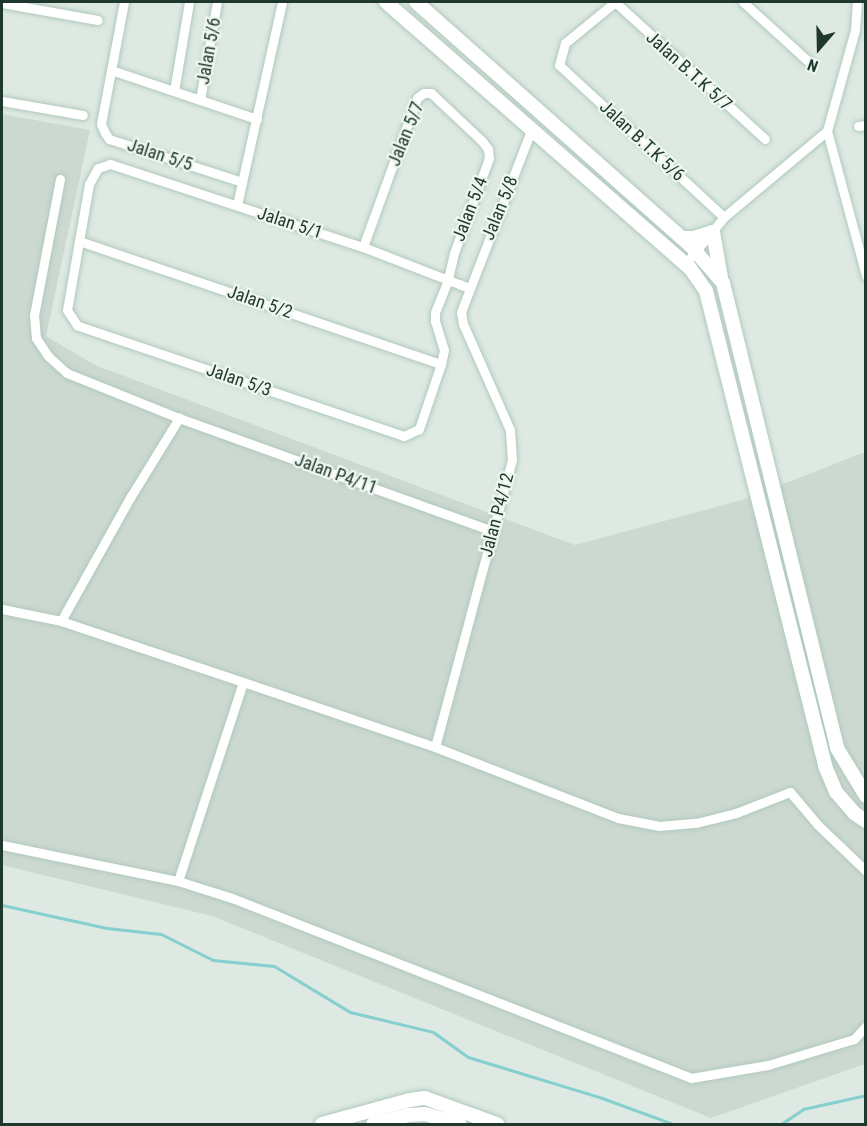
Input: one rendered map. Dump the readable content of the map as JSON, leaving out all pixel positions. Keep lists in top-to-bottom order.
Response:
{
  "streets": {
    "street": [
      "Jalan 5/6",
      "Jalan B.T.K 5/7",
      "Jalan 5/7",
      "Jalan B.T.K 5/6",
      "Jalan 5/5",
      "Jalan 5/8",
      "Jalan 5/4",
      "Jalan 5/1",
      "Jalan 5/2",
      "Jalan 5/3",
      "Jalan P4/11",
      "Jalan P4/12"
    ]
  },
  "crossings": [
    ["Jalan B.T.K 5/7", "Jalan B.T.K 5/6"],
    ["Jalan 5/7", "Jalan 5/4"],
    ["Jalan 5/7", "Jalan 5/1"],
    ["Jalan 5/8", "Jalan 5/1"],
    ["Jalan 5/8", "Jalan P4/12"],
    ["Jalan 5/4", "Jalan 5/1"],
    ["Jalan 5/4", "Jalan 5/3"],
    ["Jalan 5/1", "Jalan 5/3"],
    ["Jalan 5/1", "Jalan P4/12"],
    ["Jalan 5/2", "Jalan 5/3"],
    ["Jalan P4/11", "Jalan P4/12"]
  ],
  "north": "bottom"
}
